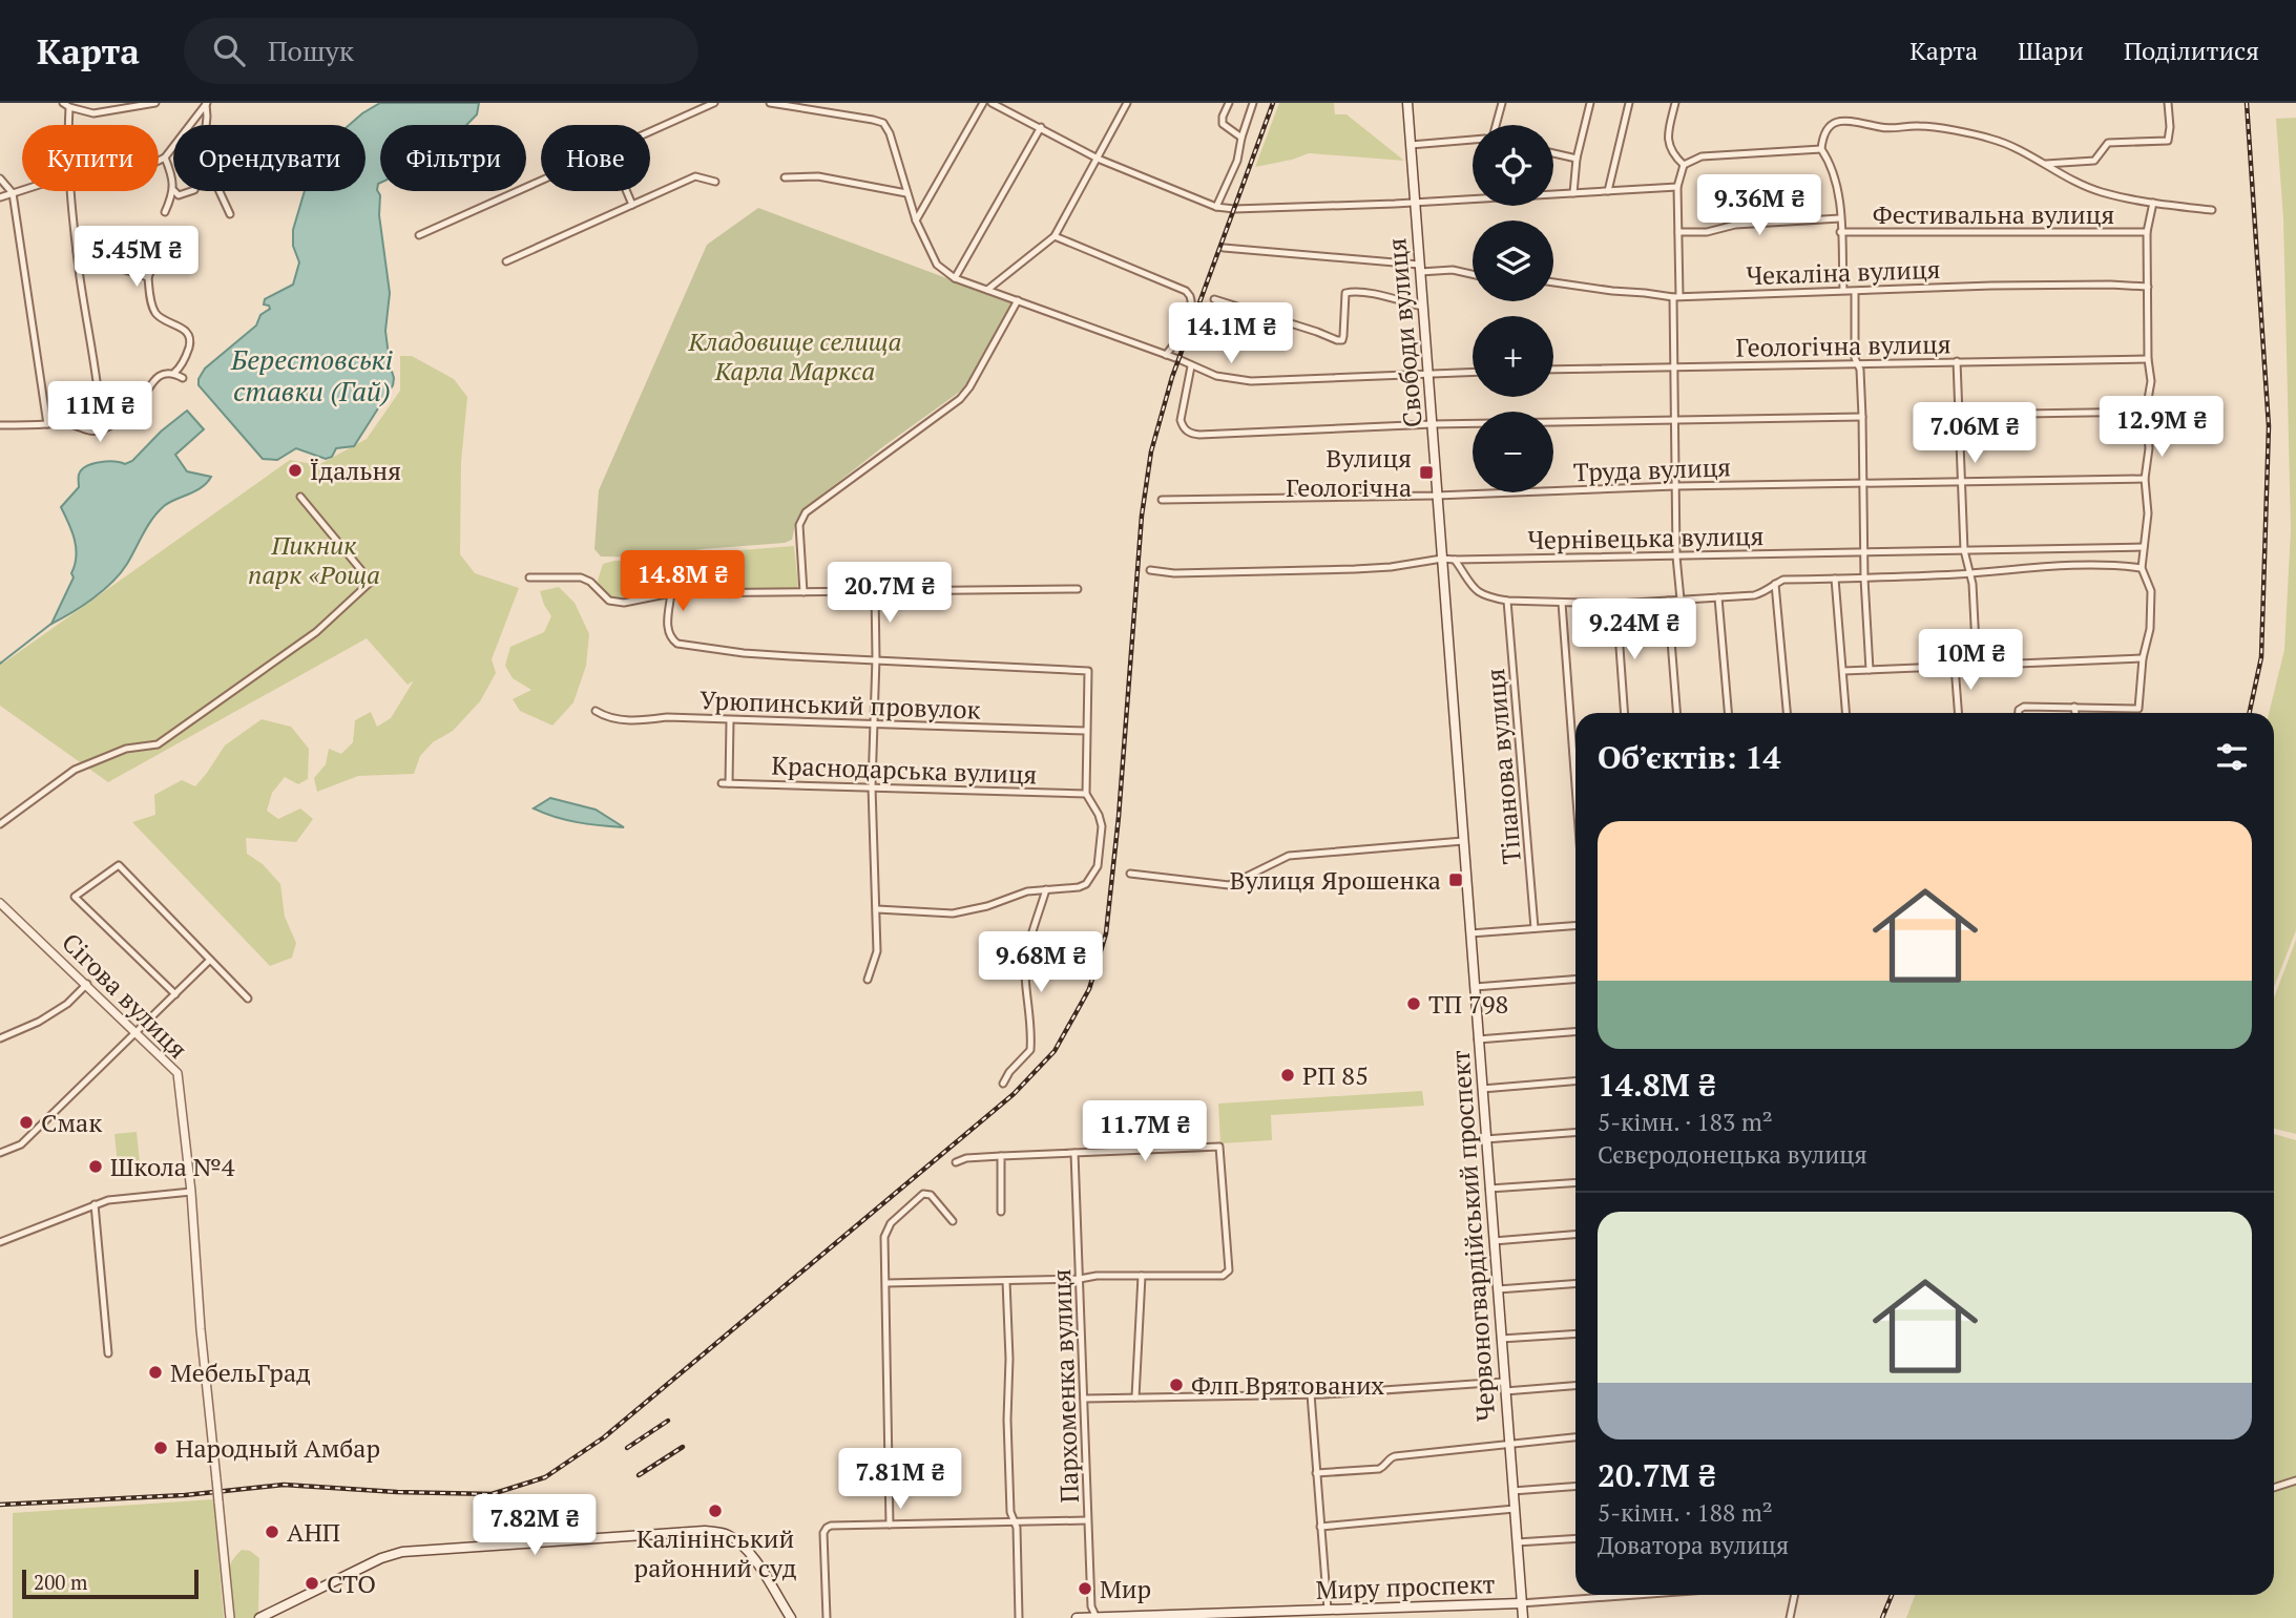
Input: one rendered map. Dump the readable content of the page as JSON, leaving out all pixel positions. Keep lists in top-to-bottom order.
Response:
{
  "streets": {
    "main road": ["Свободи вулиця", "Червоногвардійський проспект", "Миру проспект"],
    "street": [
      "Фестивальна вулиця",
      "Чекаліна вулиця",
      "Геологічна вулиця",
      "Труда вулиця",
      "Чернівецька вулиця",
      "Урюпинський провулок",
      "Тіпанова вулиця",
      "Краснодарська вулиця",
      "Сігова вулиця",
      "Пархоменка вулиця"
    ]
  },
  "crossings": [
    ["Свободи вулиця", "Труда вулиця"],
    ["Свободи вулиця", "Чернівецька вулиця"],
    ["Свободи вулиця", "Червоногвардійський проспект"],
    ["Урюпинський провулок", "Краснодарська вулиця"],
    ["Червоногвардійський проспект", "Миру проспект"],
    ["Пархоменка вулиця", "Миру проспект"]
  ],
  "water": ["Берестовські ставки (Гай)"],
  "parks": ["Кладовище селища Карла Маркса", "Пикник парк «Роща"],
  "places": {
    "other": [
      "Їдальня",
      "ТП 798",
      "РП 85",
      "Смак",
      "Школа №4",
      "МебельГрад",
      "Флп Врятованих",
      "Народный Амбар",
      "Калінінський районний суд",
      "АНП",
      "СТО",
      "Мир"
    ],
    "transit": ["Вулиця Геологічна", "Вулиця Ярошенка"]
  },
  "scale_bar": "200 m",
  "page": {
    "header": "Карта",
    "search": "Пошук",
    "nav": ["Карта", "Шари", "Поділитися"],
    "map_buttons": ["+", "−"],
    "chip": [
      "Купити",
      "Орендувати",
      "Фільтри",
      "Нове"
    ],
    "price": [
      "9.36M ₴",
      "5.45M ₴",
      "14.1M ₴",
      "11M ₴",
      "12.9M ₴",
      "7.06M ₴",
      "14.8M ₴",
      "20.7M ₴",
      "9.24M ₴",
      "10M ₴",
      "9.68M ₴",
      "11.7M ₴",
      "7.81M ₴",
      "7.82M ₴"
    ],
    "heading": "Об’єктів: 14",
    "list": [
      {
        "name": "14.8M ₴",
        "note": "5-кімн. · 183 m² · Сєвєродонецька вулиця"
      },
      {
        "name": "20.7M ₴",
        "note": "5-кімн. · 188 m² · Доватора вулиця"
      }
    ],
    "scale": "200 m"
  }
}
